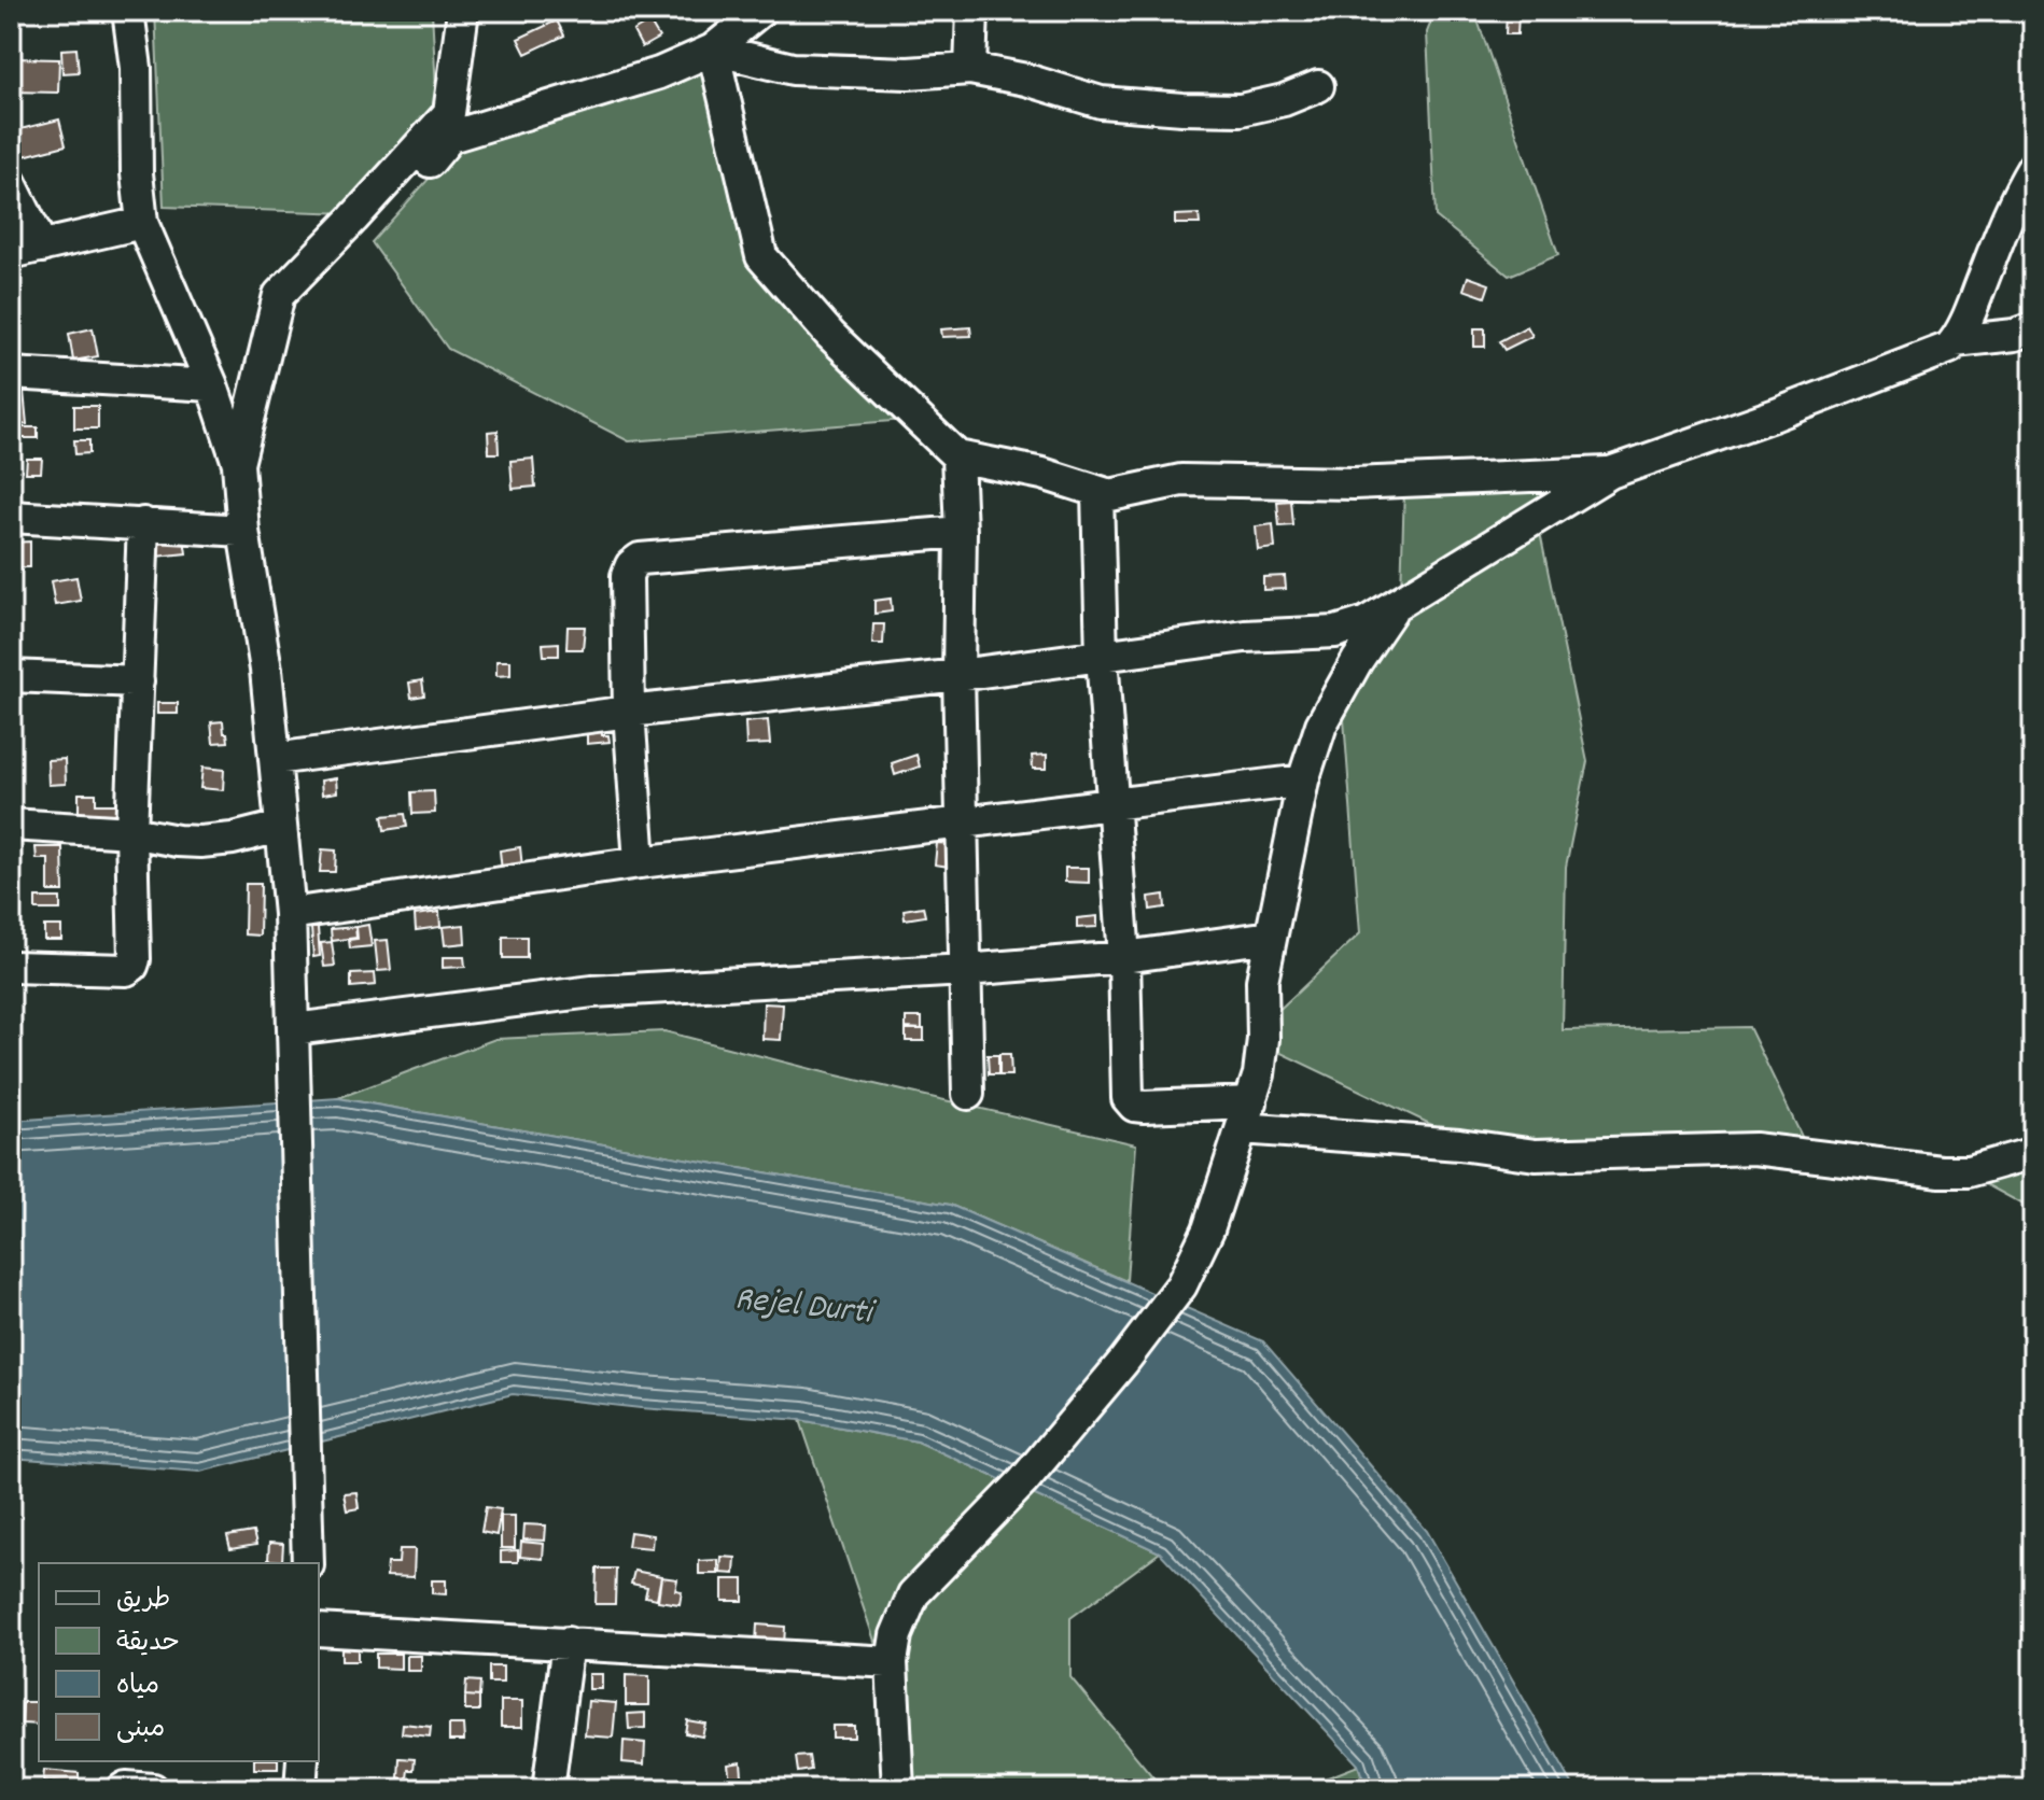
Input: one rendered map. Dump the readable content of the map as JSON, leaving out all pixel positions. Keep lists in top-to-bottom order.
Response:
{
  "water": ["Rejel Durti"],
  "legend": [
    "طريق",
    "حديقة",
    "مياه",
    "مبنى"
  ]
}
